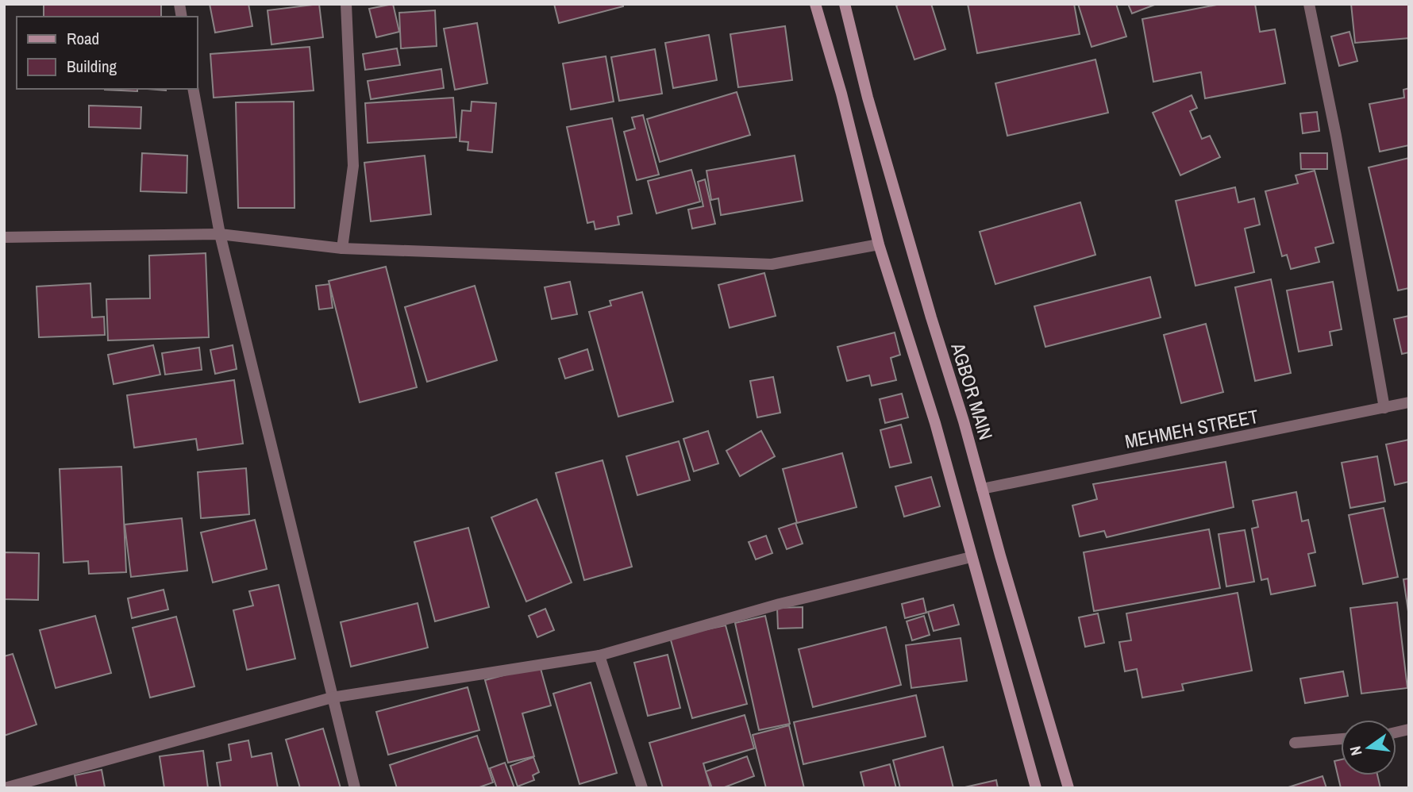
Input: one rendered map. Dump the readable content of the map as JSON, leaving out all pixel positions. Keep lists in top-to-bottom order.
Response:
{
  "streets": {
    "main road": ["AGBOR MAIN"],
    "street": ["MEHMEH STREET"]
  },
  "crossings": [
    ["AGBOR MAIN", "MEHMEH STREET"]
  ],
  "legend": ["Road", "Building"],
  "north": "left"
}
